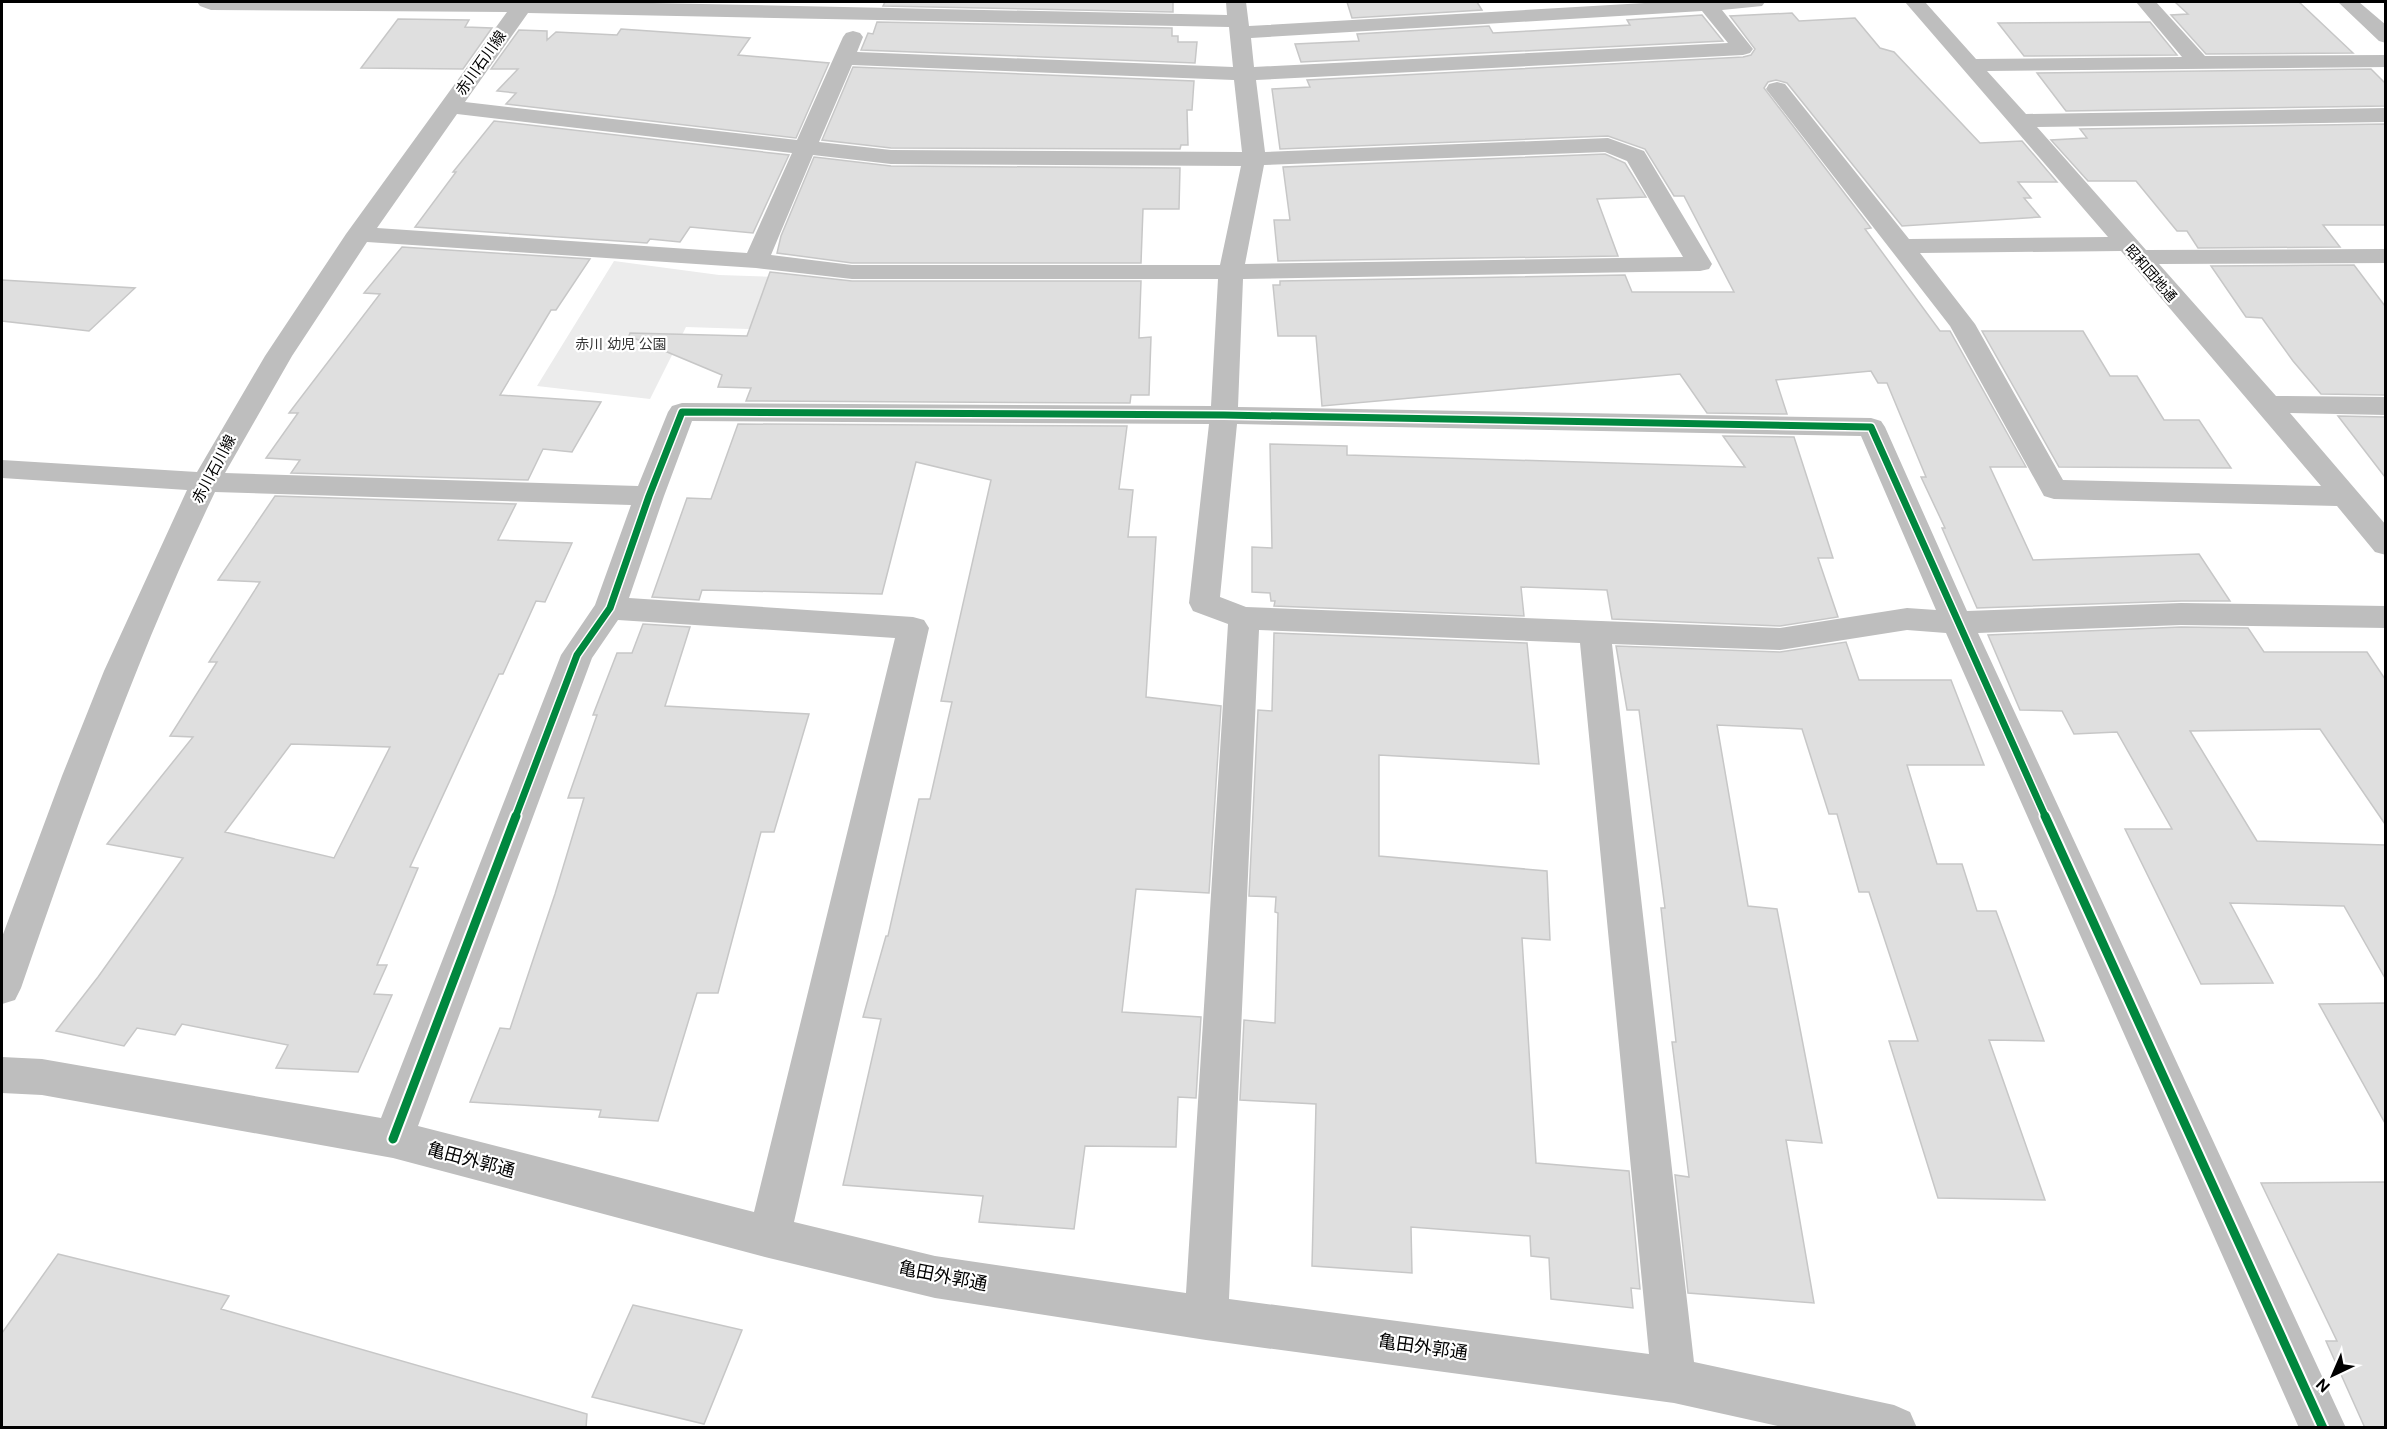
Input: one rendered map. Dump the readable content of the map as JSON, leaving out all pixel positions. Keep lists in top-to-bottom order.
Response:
{
  "streets": {
    "street": ["赤川石川線", "昭和団地通", "亀田外郭通"]
  },
  "parks": ["赤川 幼児 公園"],
  "north": "bottom left"
}
